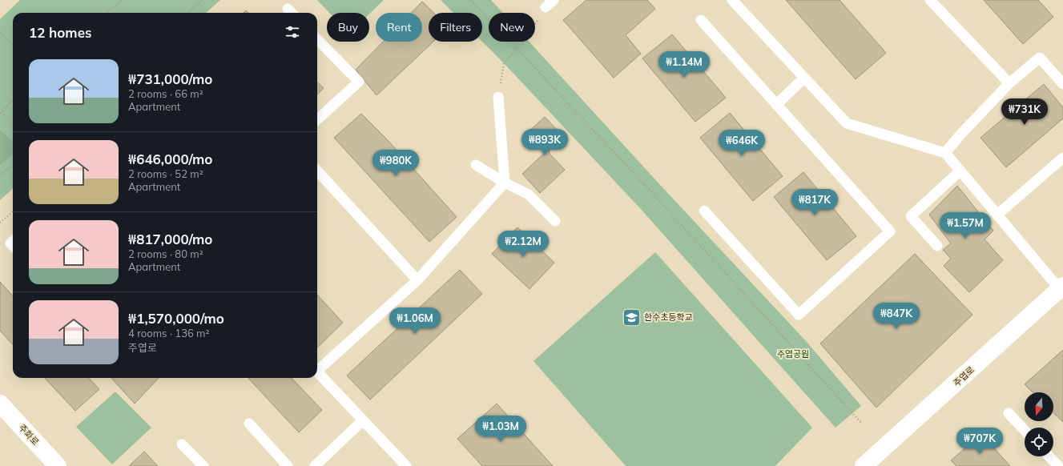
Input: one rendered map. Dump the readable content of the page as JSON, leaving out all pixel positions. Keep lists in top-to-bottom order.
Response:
{
  "streets": {
    "street": ["주엽로", "주화로"]
  },
  "parks": ["주엽공원"],
  "places": {
    "school or university": ["한수초등학교"]
  },
  "north": "bottom",
  "page": {
    "chip": [
      "Buy",
      "Rent",
      "Filters",
      "New"
    ],
    "heading": "12 homes",
    "price": [
      "₩1.14M",
      "₩731K",
      "₩893K",
      "₩646K",
      "₩980K",
      "₩817K",
      "₩1.57M",
      "₩2.12M",
      "₩847K",
      "₩1.06M",
      "₩1.03M",
      "₩707K"
    ],
    "list": [
      {
        "name": "₩731,000/mo",
        "note": "2 rooms · 66 m² · Apartment"
      },
      {
        "name": "₩646,000/mo",
        "note": "2 rooms · 52 m² · Apartment"
      },
      {
        "name": "₩817,000/mo",
        "note": "2 rooms · 80 m² · Apartment"
      },
      {
        "name": "₩1,570,000/mo",
        "note": "4 rooms · 136 m² · 주엽로"
      }
    ]
  }
}
